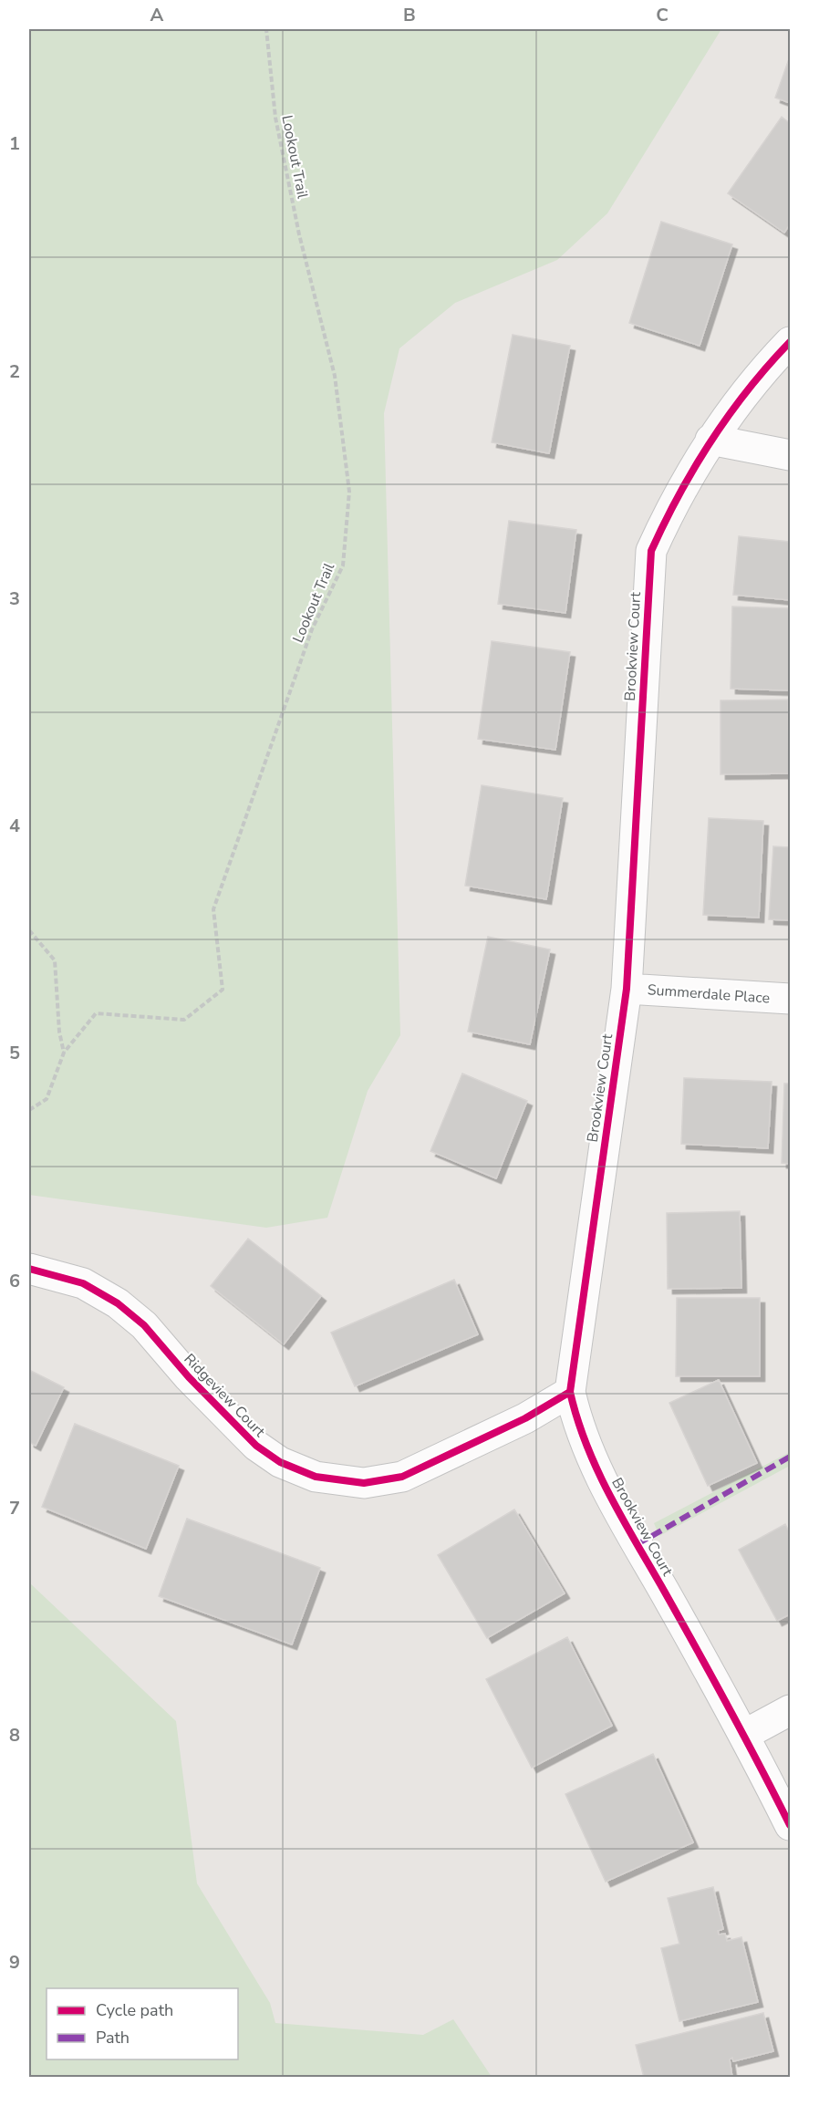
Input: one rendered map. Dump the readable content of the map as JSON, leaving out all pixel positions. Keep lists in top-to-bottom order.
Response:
{
  "streets": {
    "street": ["Brookview Court", "Summerdale Place", "Ridgeview Court"],
    "path": ["Lookout Trail"]
  },
  "crossings": [
    ["Brookview Court", "Summerdale Place"],
    ["Brookview Court", "Ridgeview Court"]
  ],
  "legend": ["Cycle path", "Path"],
  "grid": {
    "columns": ["A", "B", "C"],
    "rows": [
      "1",
      "2",
      "3",
      "4",
      "5",
      "6",
      "7",
      "8",
      "9"
    ]
  }
}
